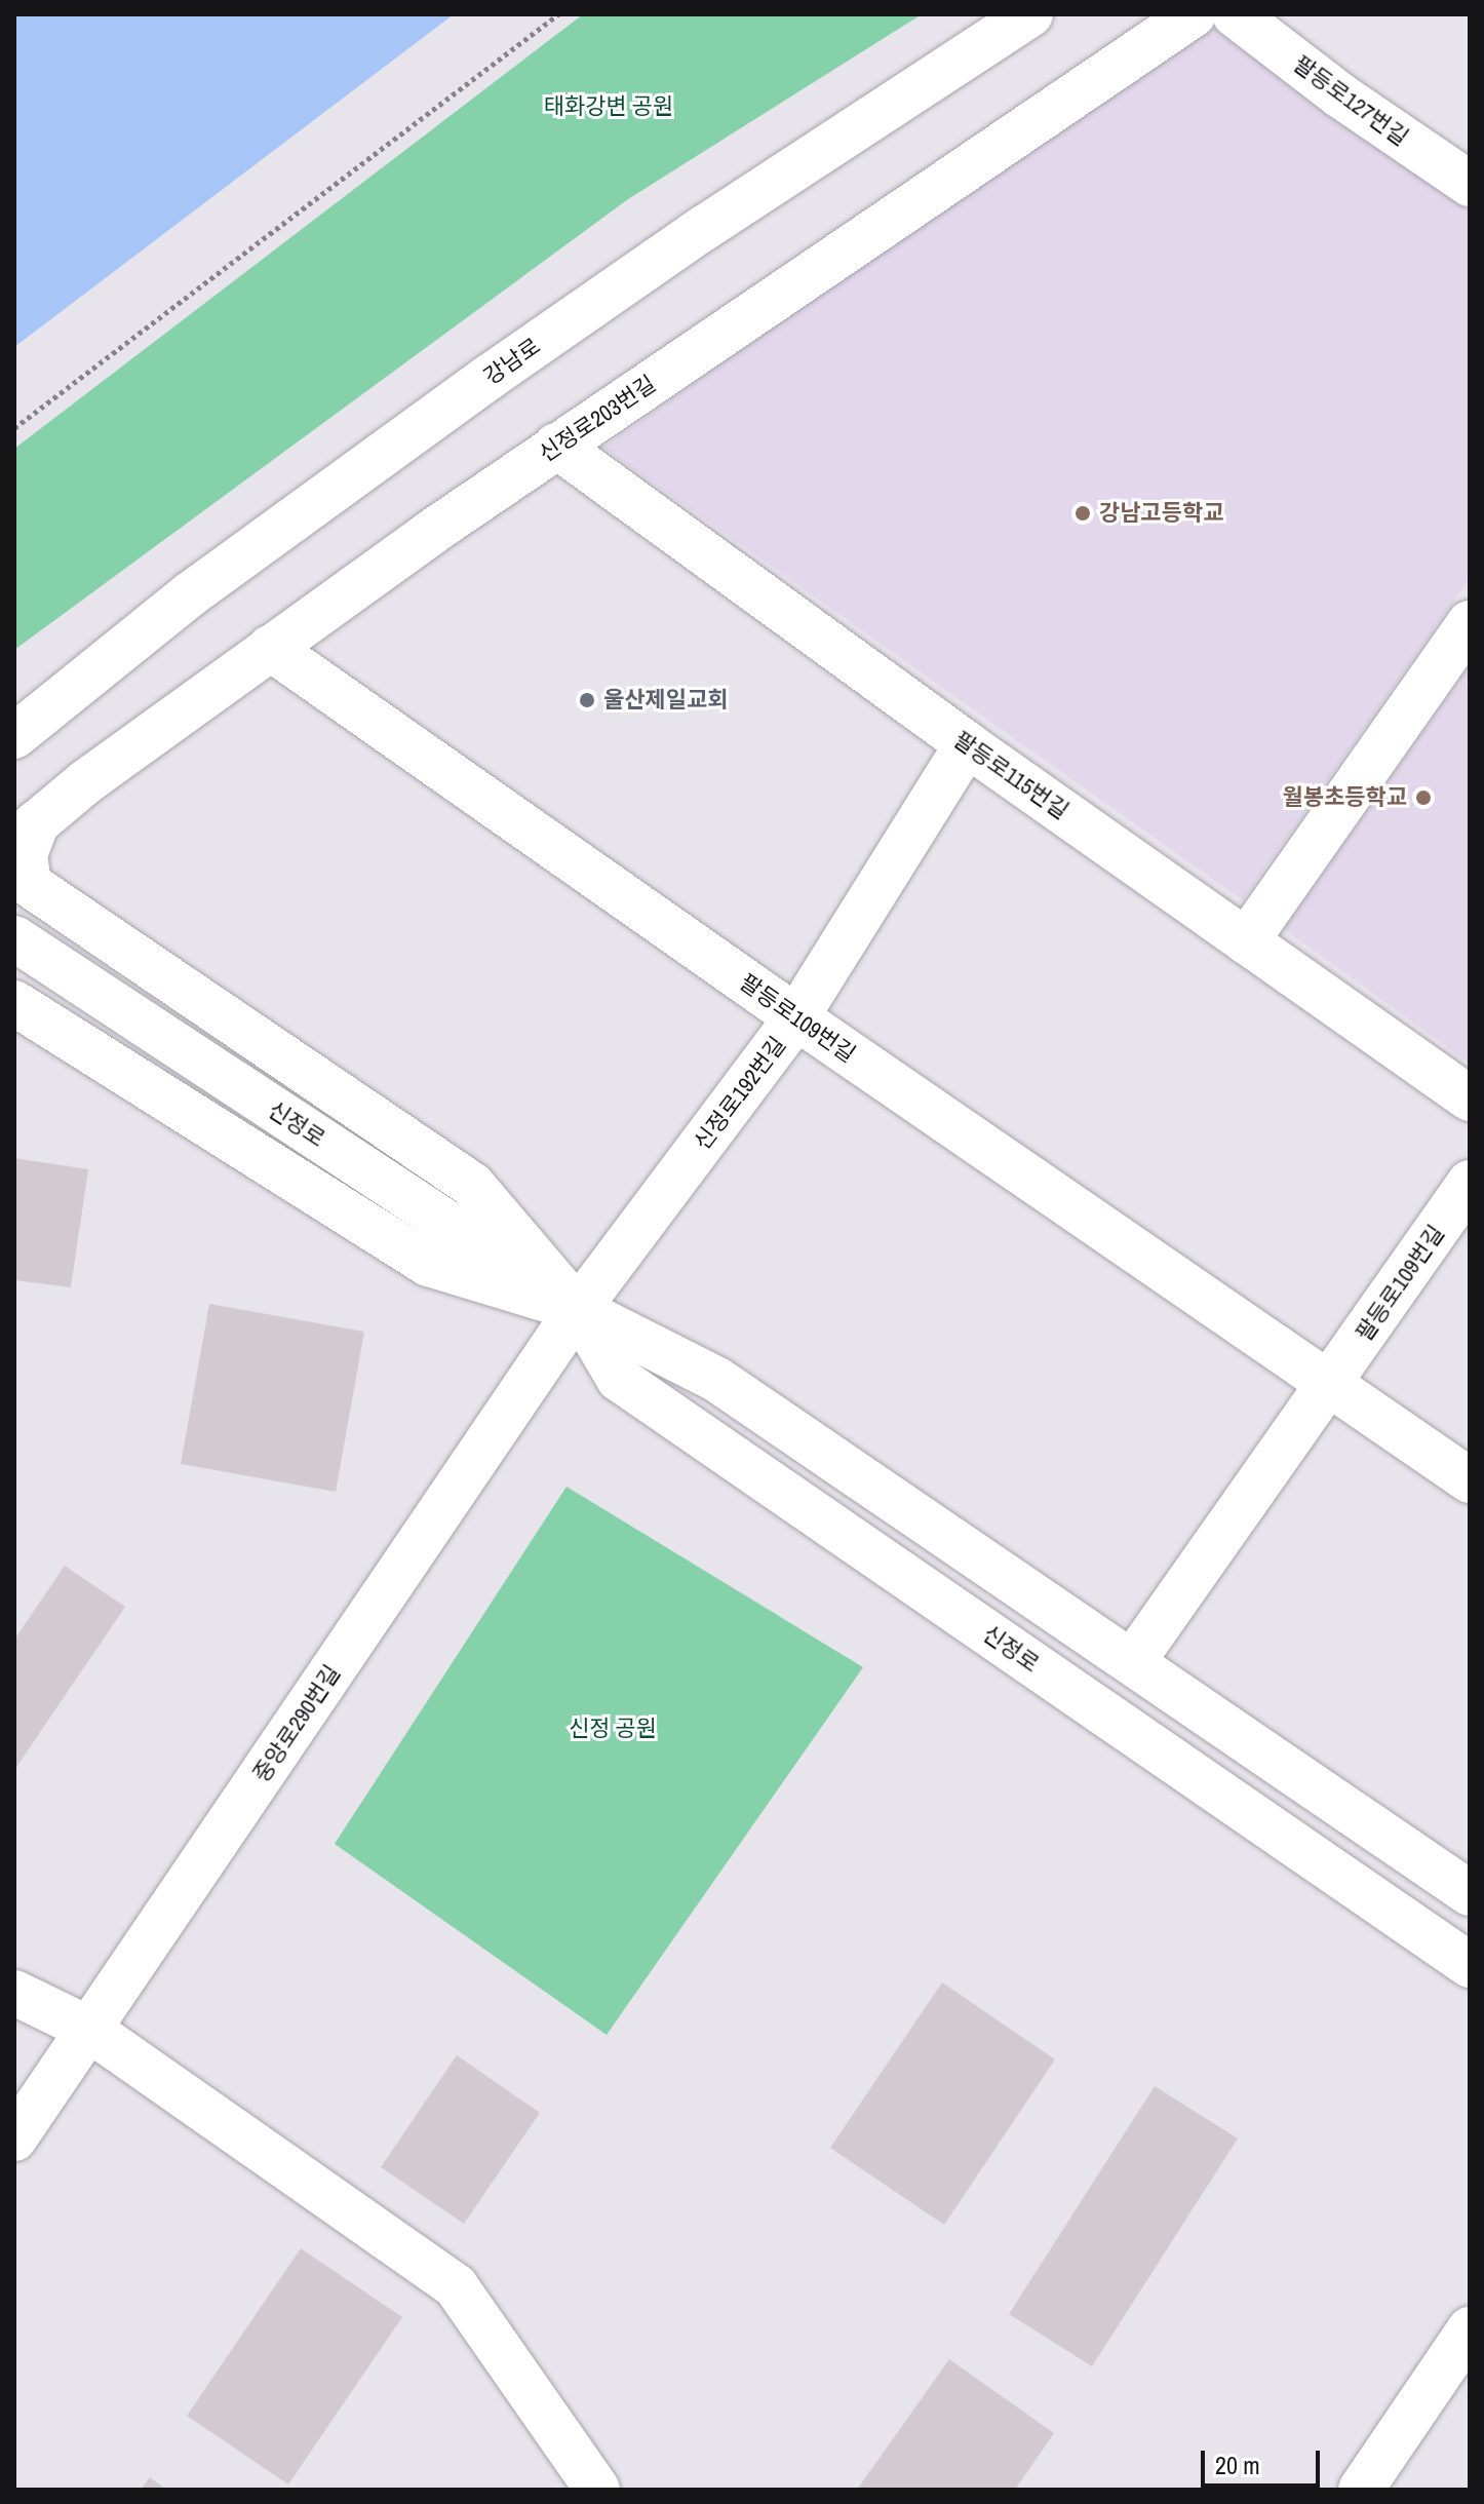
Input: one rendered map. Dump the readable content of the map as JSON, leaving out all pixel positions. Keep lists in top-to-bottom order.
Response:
{
  "streets": {
    "street": [
      "팔등로127번길",
      "강남로",
      "신정로203번길",
      "팔등로115번길",
      "팔등로109번길",
      "신정로192번길",
      "신정로",
      "중앙로290번길"
    ]
  },
  "crossings": [
    ["신정로203번길", "팔등로115번길"],
    ["신정로203번길", "팔등로109번길"],
    ["팔등로115번길", "신정로192번길"],
    ["팔등로109번길", "신정로192번길"],
    ["신정로192번길", "신정로"],
    ["신정로192번길", "중앙로290번길"],
    ["신정로", "중앙로290번길"]
  ],
  "parks": ["태화강변 공원", "신정 공원"],
  "places": ["강남고등학교", "울산제일교회", "월봉초등학교"],
  "scale_bar": "20 m"
}
